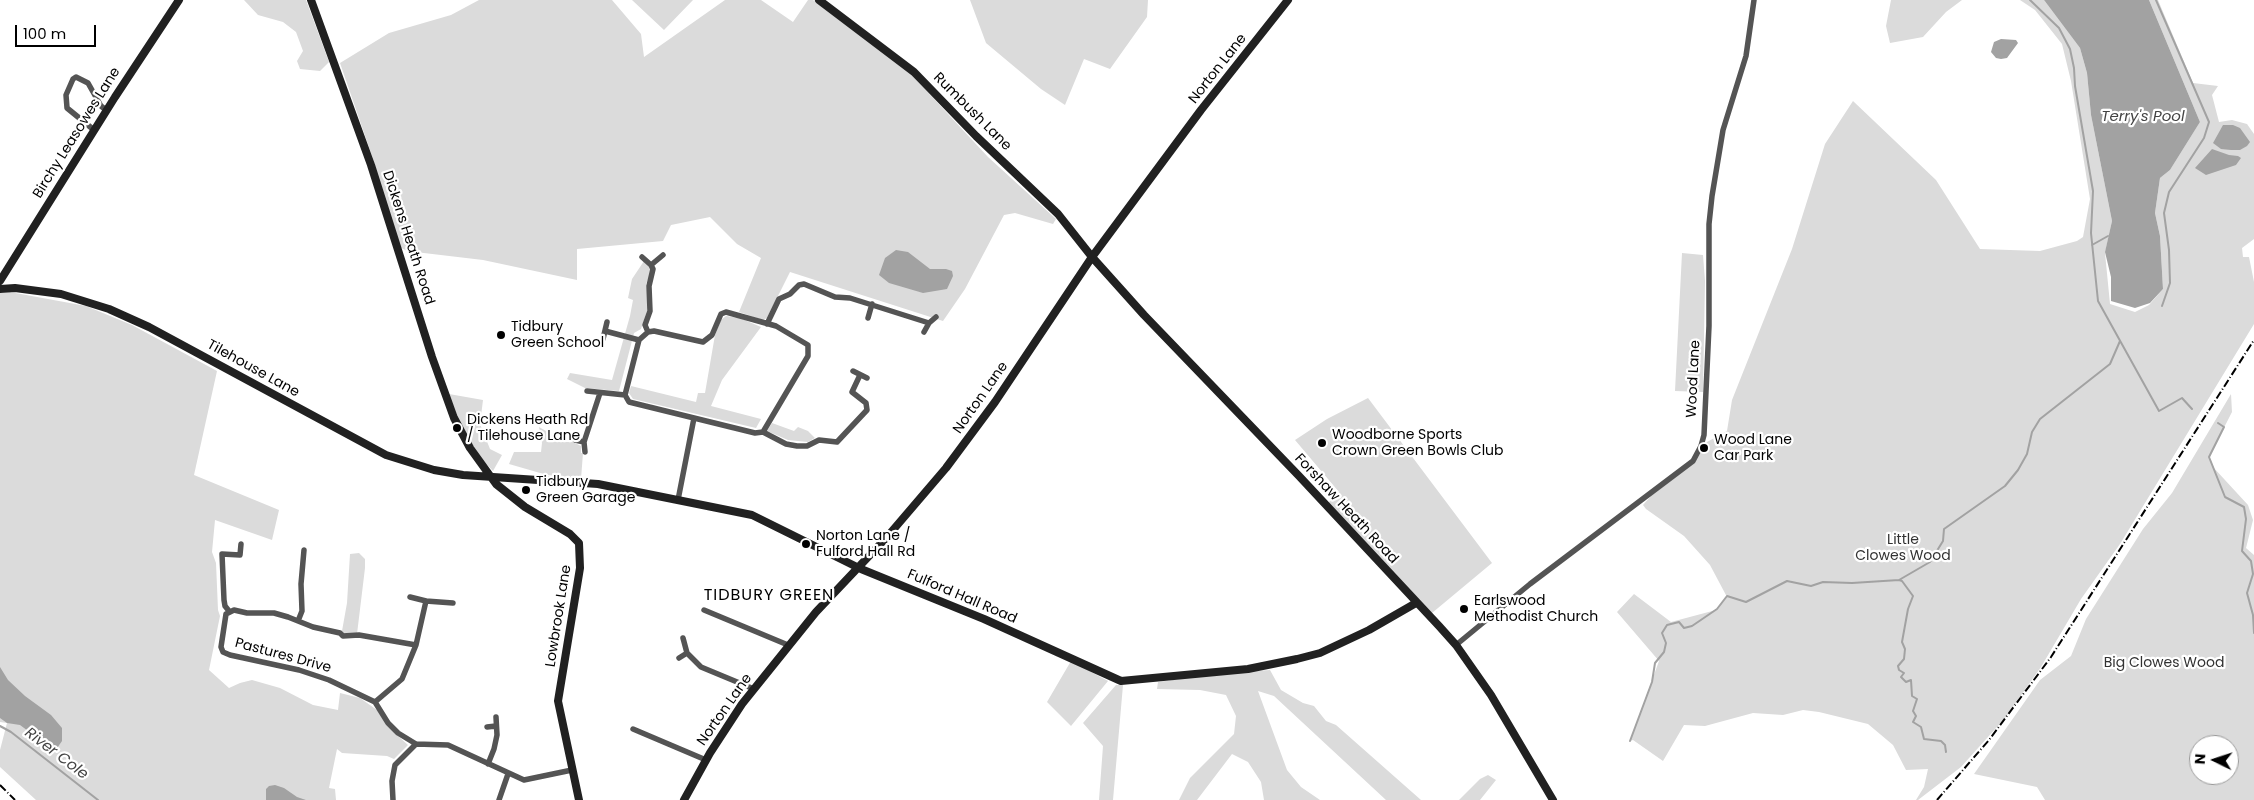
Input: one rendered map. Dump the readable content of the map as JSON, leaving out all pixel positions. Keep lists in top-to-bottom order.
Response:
{
  "streets": {
    "street": [
      "Norton Lane",
      "Rumbush Lane",
      "Birchy Leasowes Lane",
      "Dickens Heath Road",
      "Tilehouse Lane",
      "Wood Lane",
      "Forshaw Heath Road",
      "Fulford Hall Road",
      "Lowbrook Lane",
      "Pastures Drive"
    ]
  },
  "crossings": [
    ["Norton Lane", "Rumbush Lane"],
    ["Norton Lane", "Forshaw Heath Road"],
    ["Norton Lane", "Fulford Hall Road"],
    ["Rumbush Lane", "Forshaw Heath Road"],
    ["Dickens Heath Road", "Tilehouse Lane"],
    ["Dickens Heath Road", "Fulford Hall Road"],
    ["Dickens Heath Road", "Lowbrook Lane"],
    ["Tilehouse Lane", "Fulford Hall Road"],
    ["Tilehouse Lane", "Lowbrook Lane"],
    ["Wood Lane", "Forshaw Heath Road"],
    ["Forshaw Heath Road", "Fulford Hall Road"],
    ["Fulford Hall Road", "Lowbrook Lane"]
  ],
  "districts": ["TIDBURY GREEN"],
  "water": ["Terry's Pool", "River Cole"],
  "parks": ["Little Clowes Wood", "Big Clowes Wood"],
  "places": [
    "Tidbury Green School",
    "Dickens Heath Rd / Tilehouse Lane",
    "Woodborne Sports Crown Green Bowls Club",
    "Wood Lane Car Park",
    "Tidbury Green Garage",
    "Norton Lane / Fulford Hall Rd",
    "Earlswood Methodist Church"
  ],
  "scale_bar": "100 m",
  "north": "left"
}
